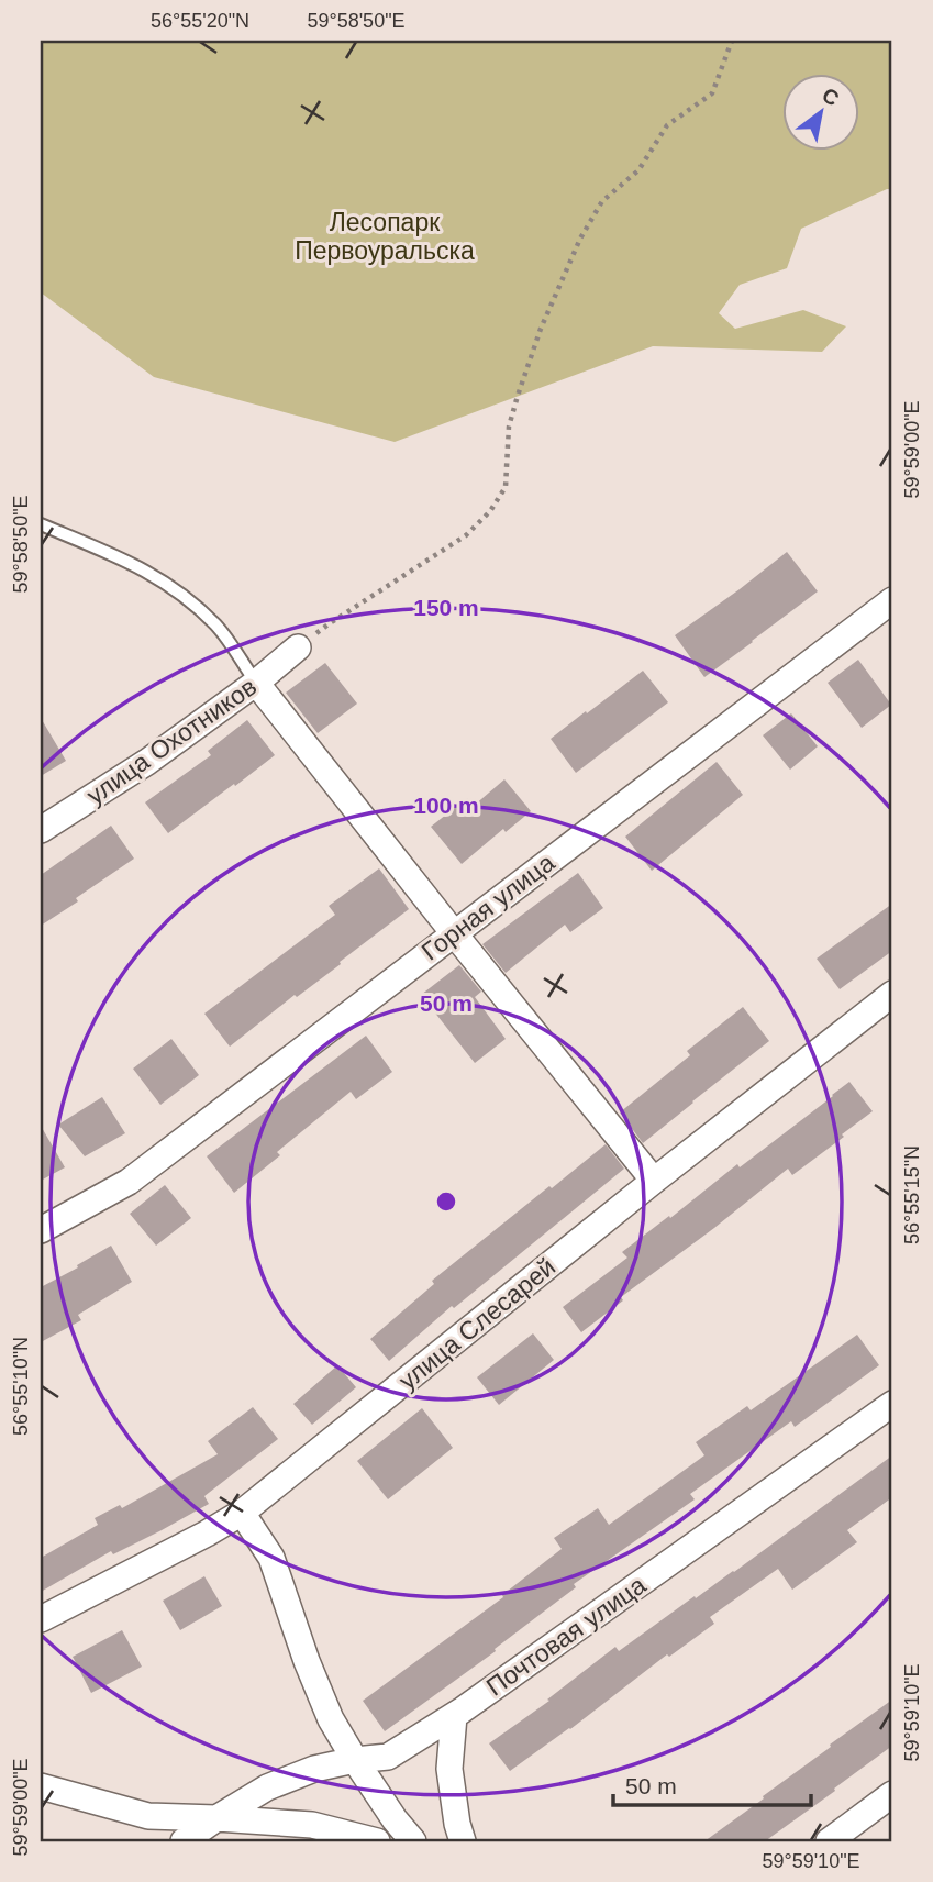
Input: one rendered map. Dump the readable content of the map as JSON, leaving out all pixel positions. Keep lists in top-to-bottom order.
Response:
{
  "streets": {
    "street": [
      "улица Охотников",
      "Горная улица",
      "улица Слесарей",
      "Почтовая улица"
    ]
  },
  "parks": ["Лесопарк Первоуральска"],
  "scale_bar": "50 m",
  "north": "top right",
  "coordinates": [
    "56°55'20\"N",
    "59°58'50\"E",
    "59°59'00\"E",
    "56°55'15\"N",
    "56°55'10\"N",
    "59°59'10\"E"
  ],
  "rings": ["150 m", "100 m", "50 m"]
}
